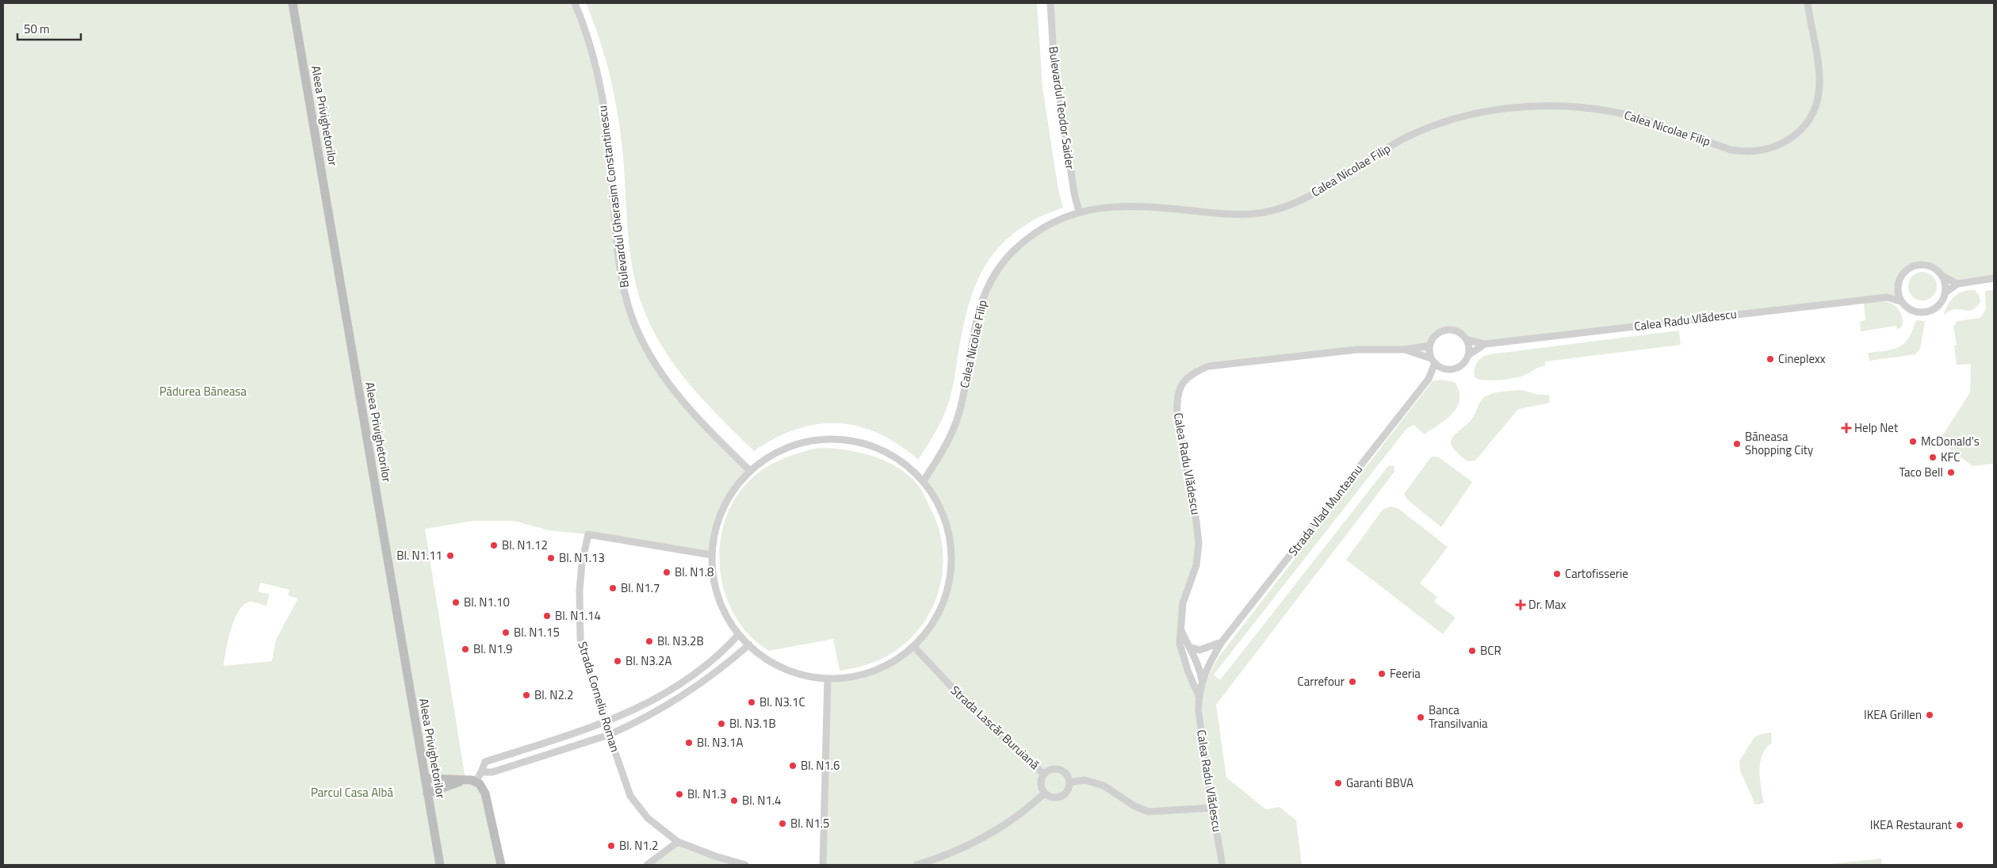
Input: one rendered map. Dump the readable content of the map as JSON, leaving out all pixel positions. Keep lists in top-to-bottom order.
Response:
{
  "streets": {
    "street": [
      "Bulevardul Teodor Saider",
      "Aleea Privighetorilor",
      "Calea Nicolae Filip",
      "Bulevardul Gherasim Constantinescu",
      "Calea Radu Vlădescu",
      "Strada Vlad Munteanu",
      "Strada Corneliu Roman",
      "Strada Lascăr Buruiană"
    ]
  },
  "crossings": [
    ["Bulevardul Teodor Saider", "Calea Nicolae Filip"],
    ["Calea Radu Vlădescu", "Strada Vlad Munteanu"]
  ],
  "parks": ["Pădurea Băneasa", "Parcul Casa Albă"],
  "places": {
    "other": [
      "Cineplexx",
      "McDonald's",
      "Băneasa Shopping City",
      "KFC",
      "Taco Bell",
      "Bl. N1.12",
      "Bl. N1.11",
      "Bl. N1.13",
      "Bl. N1.8",
      "Cartofisserie",
      "Bl. N1.7",
      "Bl. N1.10",
      "Bl. N1.14",
      "Bl. N1.15",
      "Bl. N3.2B",
      "Bl. N1.9",
      "BCR",
      "Bl. N3.2A",
      "Feeria",
      "Carrefour",
      "Bl. N2.2",
      "Bl. N3.1C",
      "IKEA Grillen",
      "Banca Transilvania",
      "Bl. N3.1B",
      "Bl. N3.1A",
      "Bl. N1.6",
      "Garanti BBVA",
      "Bl. N1.3",
      "Bl. N1.4",
      "Bl. N1.5",
      "IKEA Restaurant",
      "Bl. N1.2"
    ],
    "health": ["Help Net", "Dr. Max"]
  },
  "scale_bar": "50 m"
}
